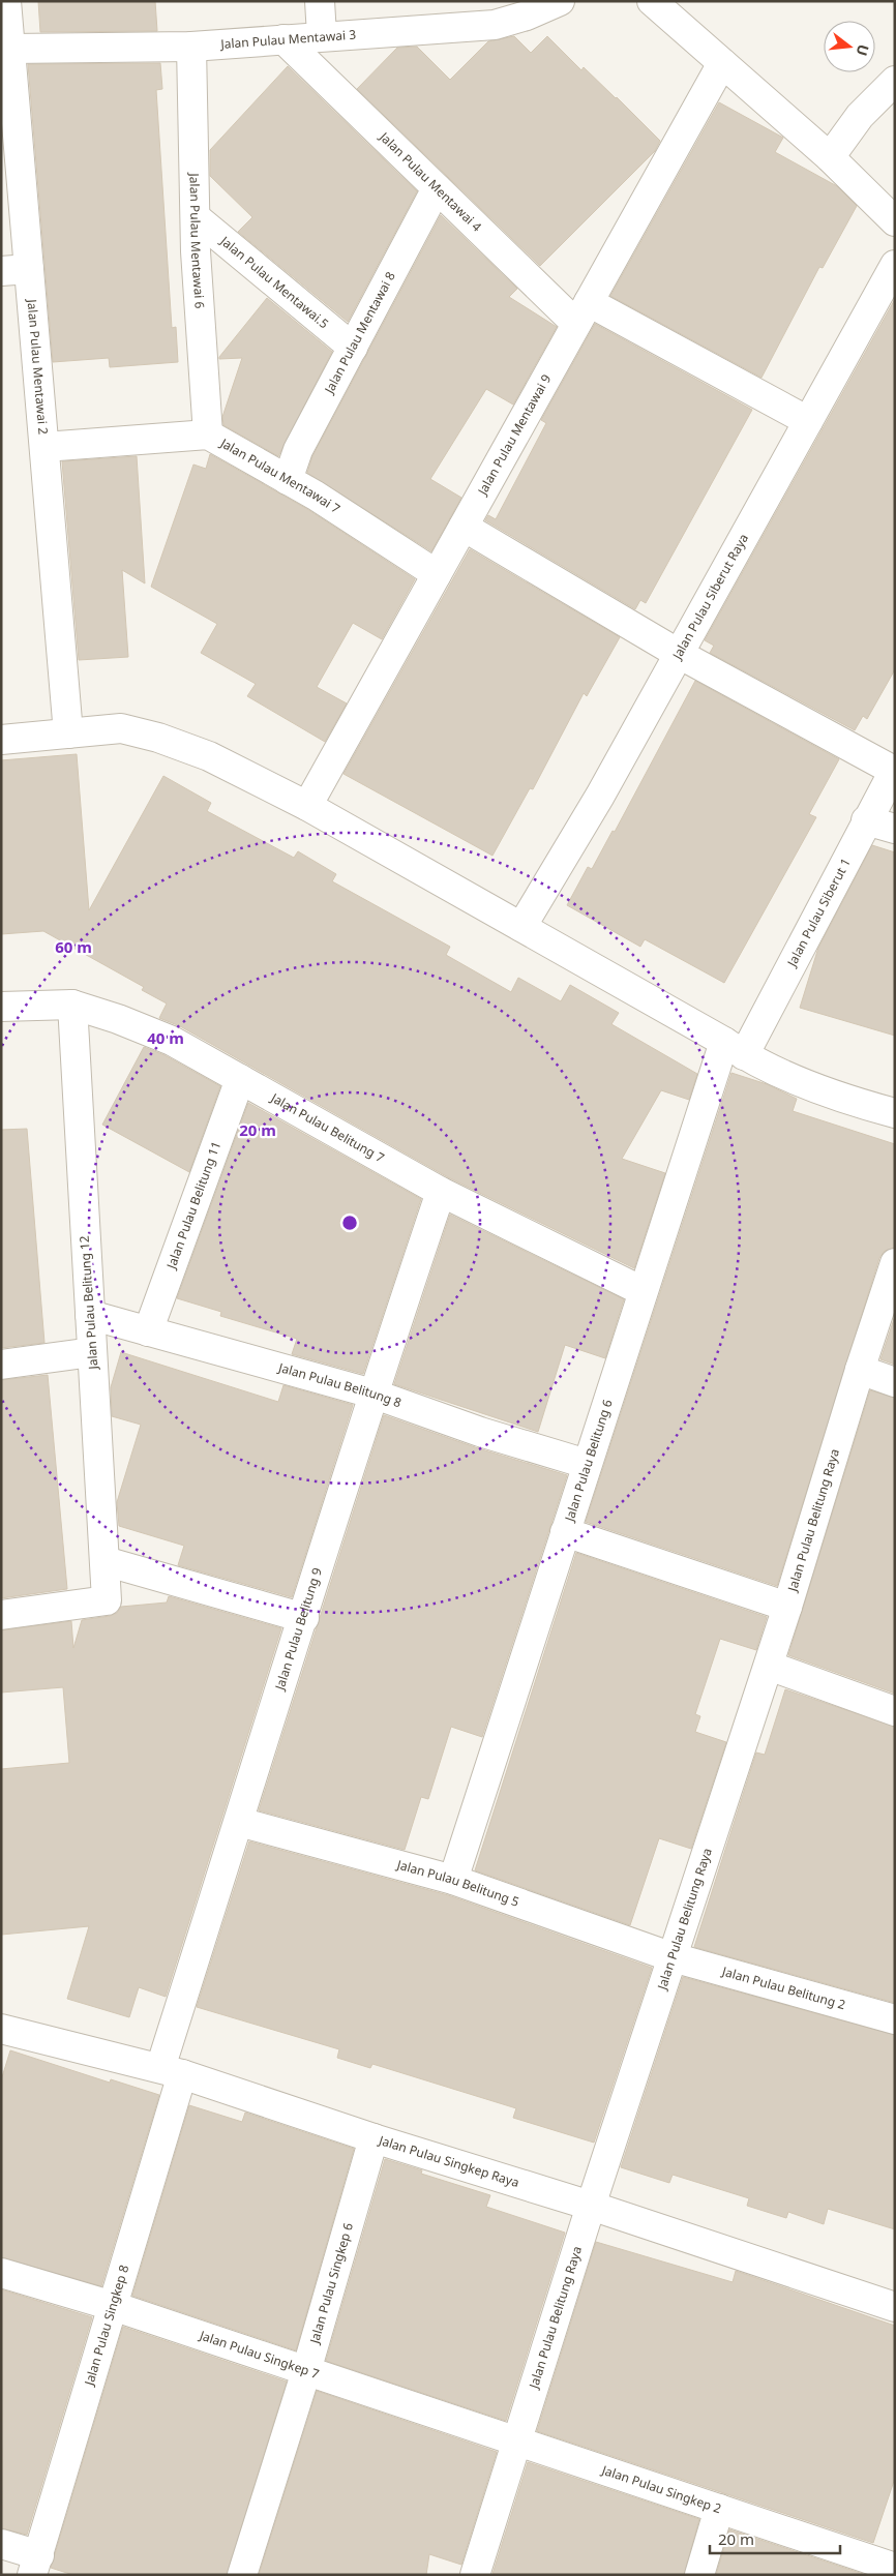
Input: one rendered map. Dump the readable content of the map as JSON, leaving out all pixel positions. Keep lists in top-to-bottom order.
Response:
{
  "streets": {
    "street": [
      "Jalan Pulau Mentawai 3",
      "Jalan Pulau Mentawai 4",
      "Jalan Pulau Mentawai 6",
      "Jalan Pulau Mentawai.5",
      "Jalan Pulau Mentawai 8",
      "Jalan Pulau Mentawai 2",
      "Jalan Pulau Mentawai 9",
      "Jalan Pulau Mentawai 7",
      "Jalan Pulau Siberut Raya",
      "Jalan Pulau Siberut 1",
      "Jalan Pulau Belitung 7",
      "Jalan Pulau Belitung 11",
      "Jalan Pulau Belitung 12",
      "Jalan Pulau Belitung 8",
      "Jalan Pulau Belitung 6",
      "Jalan Pulau Belitung Raya",
      "Jalan Pulau Belitung 9",
      "Jalan Pulau Belitung 5",
      "Jalan Pulau Belitung 2",
      "Jalan Pulau Singkep Raya",
      "Jalan Pulau Singkep 6",
      "Jalan Pulau Singkep 8",
      "Jalan Pulau Singkep 7",
      "Jalan Pulau Singkep 2"
    ]
  },
  "crossings": [
    ["Jalan Pulau Mentawai 3", "Jalan Pulau Mentawai 4"],
    ["Jalan Pulau Mentawai 3", "Jalan Pulau Mentawai 6"],
    ["Jalan Pulau Mentawai 3", "Jalan Pulau Mentawai 2"],
    ["Jalan Pulau Mentawai 4", "Jalan Pulau Mentawai 8"],
    ["Jalan Pulau Mentawai 4", "Jalan Pulau Mentawai 9"],
    ["Jalan Pulau Mentawai 4", "Jalan Pulau Siberut Raya"],
    ["Jalan Pulau Mentawai 6", "Jalan Pulau Mentawai.5"],
    ["Jalan Pulau Mentawai 6", "Jalan Pulau Mentawai 7"],
    ["Jalan Pulau Mentawai.5", "Jalan Pulau Mentawai 8"],
    ["Jalan Pulau Mentawai 8", "Jalan Pulau Mentawai 7"],
    ["Jalan Pulau Mentawai 2", "Jalan Pulau Mentawai 7"],
    ["Jalan Pulau Mentawai 9", "Jalan Pulau Mentawai 7"],
    ["Jalan Pulau Siberut 1", "Jalan Pulau Belitung 6"],
    ["Jalan Pulau Belitung 7", "Jalan Pulau Belitung 11"],
    ["Jalan Pulau Belitung 7", "Jalan Pulau Belitung 12"],
    ["Jalan Pulau Belitung 7", "Jalan Pulau Belitung 6"],
    ["Jalan Pulau Belitung 7", "Jalan Pulau Belitung 9"],
    ["Jalan Pulau Belitung 11", "Jalan Pulau Belitung 8"],
    ["Jalan Pulau Belitung 12", "Jalan Pulau Belitung 8"],
    ["Jalan Pulau Belitung 8", "Jalan Pulau Belitung 6"],
    ["Jalan Pulau Belitung 8", "Jalan Pulau Belitung 9"],
    ["Jalan Pulau Belitung 6", "Jalan Pulau Belitung 5"],
    ["Jalan Pulau Belitung Raya", "Jalan Pulau Belitung 5"],
    ["Jalan Pulau Belitung Raya", "Jalan Pulau Belitung 2"],
    ["Jalan Pulau Belitung Raya", "Jalan Pulau Singkep Raya"],
    ["Jalan Pulau Belitung Raya", "Jalan Pulau Singkep 7"],
    ["Jalan Pulau Belitung Raya", "Jalan Pulau Singkep 2"],
    ["Jalan Pulau Belitung 9", "Jalan Pulau Belitung 5"],
    ["Jalan Pulau Belitung 9", "Jalan Pulau Singkep Raya"],
    ["Jalan Pulau Belitung 9", "Jalan Pulau Singkep 8"],
    ["Jalan Pulau Belitung 5", "Jalan Pulau Belitung 2"],
    ["Jalan Pulau Singkep Raya", "Jalan Pulau Singkep 6"],
    ["Jalan Pulau Singkep Raya", "Jalan Pulau Singkep 8"],
    ["Jalan Pulau Singkep 6", "Jalan Pulau Singkep 7"],
    ["Jalan Pulau Singkep 8", "Jalan Pulau Singkep 7"],
    ["Jalan Pulau Singkep 7", "Jalan Pulau Singkep 2"]
  ],
  "scale_bar": "20 m",
  "north": "right",
  "rings": ["60 m", "40 m", "20 m"]
}
